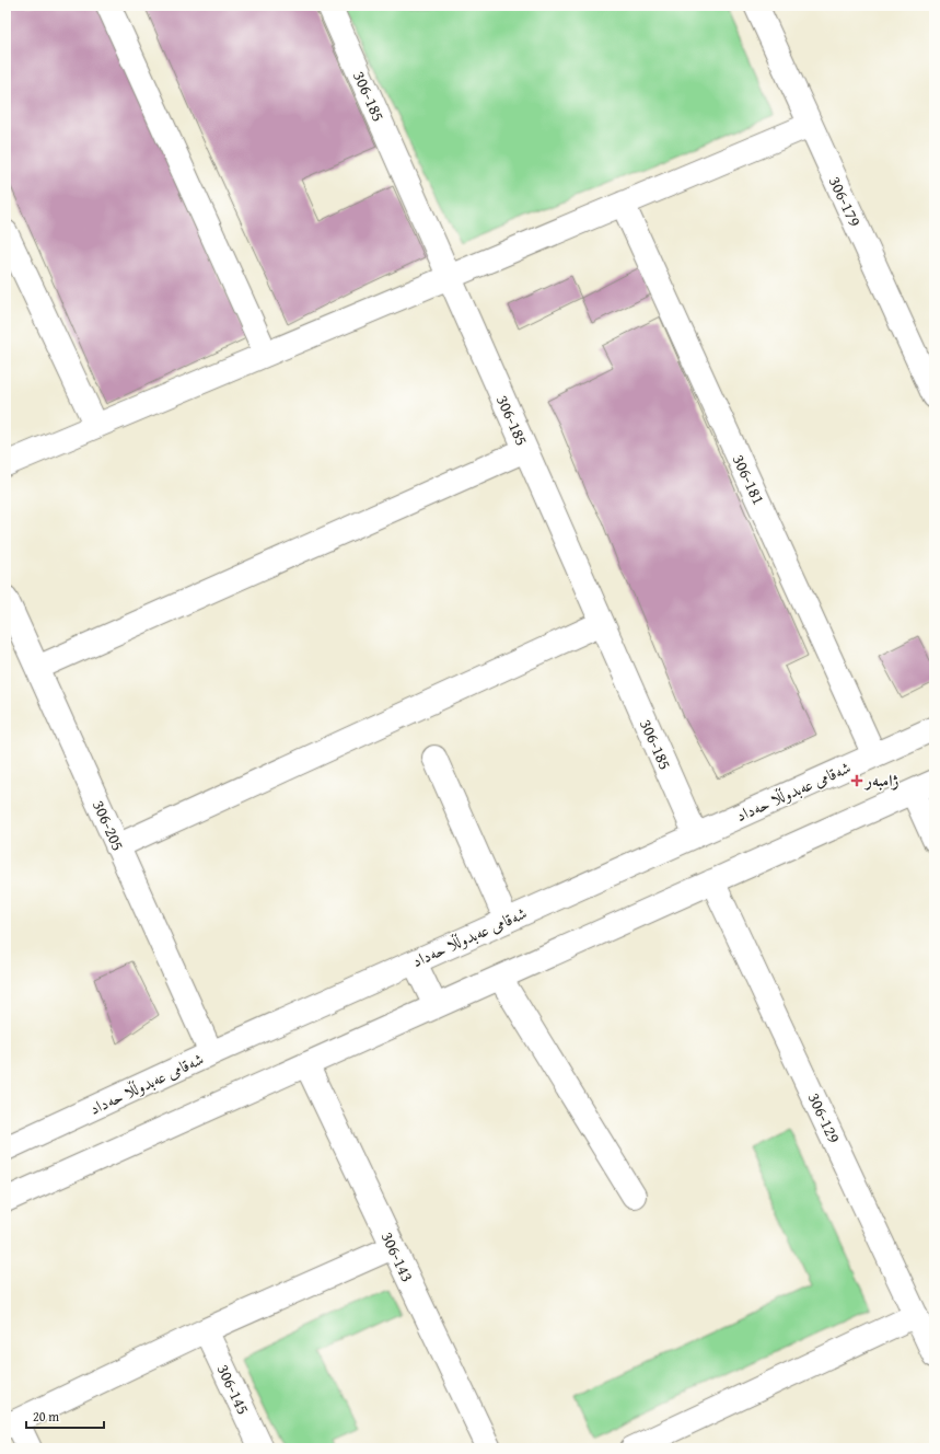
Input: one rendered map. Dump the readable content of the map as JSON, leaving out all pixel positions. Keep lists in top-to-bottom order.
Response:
{
  "streets": {
    "street": [
      "306-185",
      "306-179",
      "306-181",
      "شەقامی عەبدوڵڵا حەداد",
      "306-205",
      "306-129",
      "306-143",
      "306-145"
    ]
  },
  "crossings": [
    ["306-185", "شەقامی عەبدوڵڵا حەداد"],
    ["306-181", "شەقامی عەبدوڵڵا حەداد"],
    ["شەقامی عەبدوڵڵا حەداد", "306-205"]
  ],
  "places": {
    "health": ["ژامبەر"]
  },
  "scale_bar": "20 m"
}
